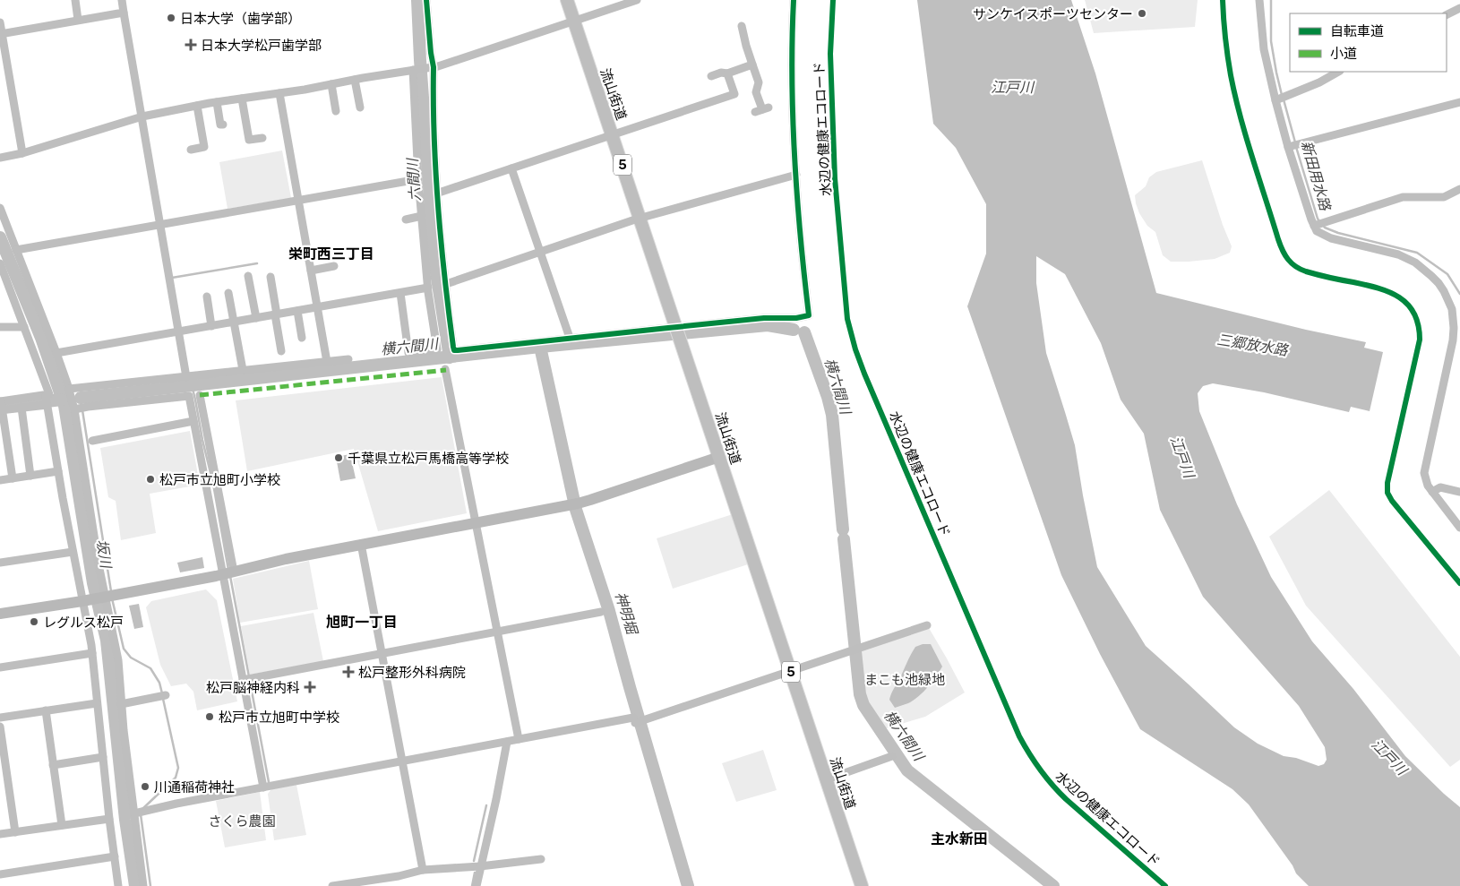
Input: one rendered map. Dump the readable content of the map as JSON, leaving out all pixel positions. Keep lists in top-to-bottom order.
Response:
{
  "streets": {
    "main road": ["流山街道", "5"],
    "cycle path": ["水辺の健康エコロード"]
  },
  "districts": ["栄町西三丁目", "旭町一丁目", "主水新田"],
  "water": [
    "江戸川",
    "新田用水路",
    "六間川",
    "三郷放水路",
    "横六間川",
    "坂川",
    "神明堀"
  ],
  "parks": ["まこも池緑地", "さくら農園"],
  "places": {
    "other": [
      "サンケイスポーツセンター",
      "日本大学（歯学部）",
      "千葉県立松戸馬橋高等学校",
      "松戸市立旭町小学校",
      "レグルス松戸",
      "松戸市立旭町中学校",
      "川通稲荷神社"
    ],
    "health": ["日本大学松戸歯学部", "松戸整形外科病院", "松戸脳神経内科"]
  },
  "legend": ["自転車道", "小道"]
}
